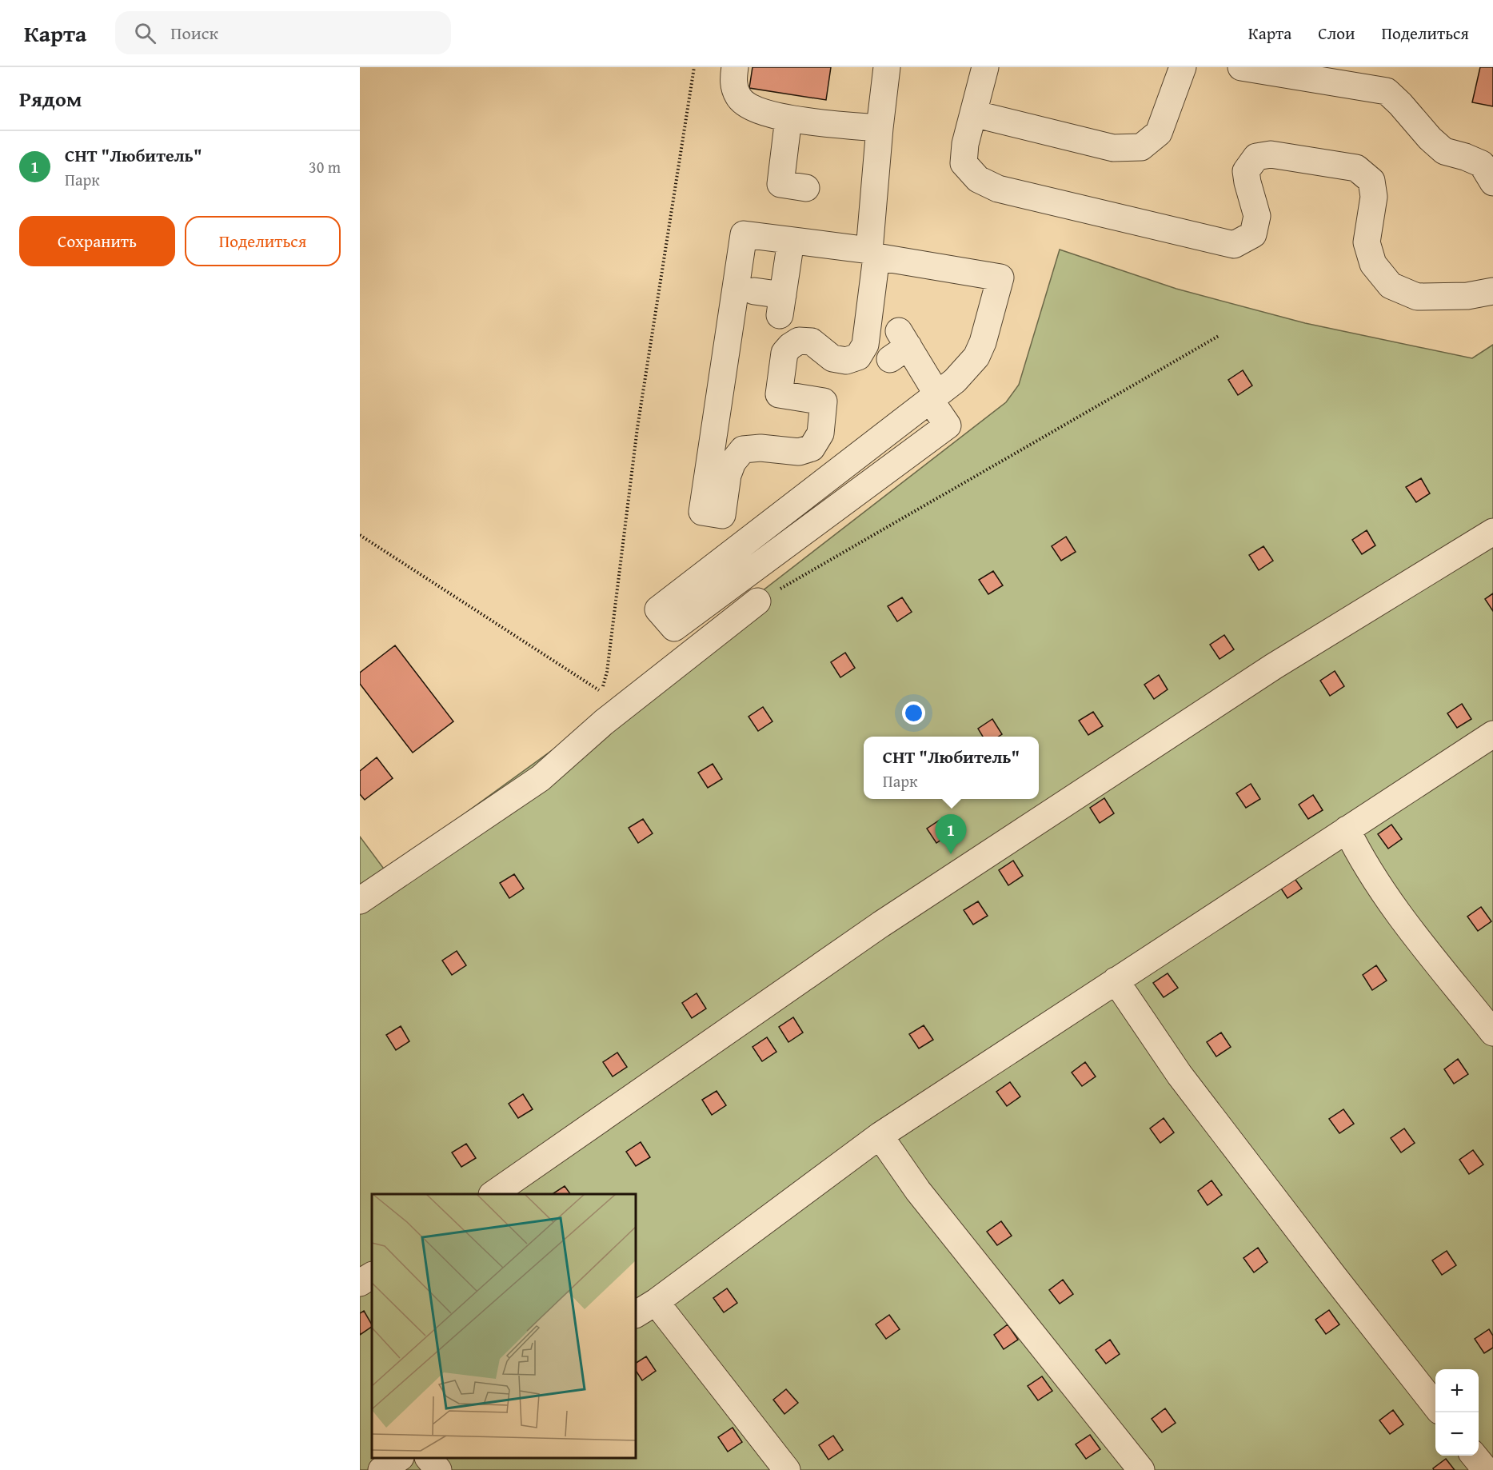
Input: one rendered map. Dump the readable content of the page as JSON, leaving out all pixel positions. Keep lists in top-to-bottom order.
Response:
{
  "page": {
    "header": "Карта",
    "search": "Поиск",
    "nav": ["Карта", "Слои", "Поделиться"],
    "heading": "Рядом",
    "list": [
      {
        "mark": "1",
        "name": "СНТ \"Любитель\"",
        "note": "Парк",
        "value": "30 m"
      }
    ],
    "buttons": ["Сохранить", "Поделиться"],
    "popup": ["СНТ \"Любитель\"", "Парк"],
    "pins": "1",
    "map_buttons": ["+", "−"]
  }
}
